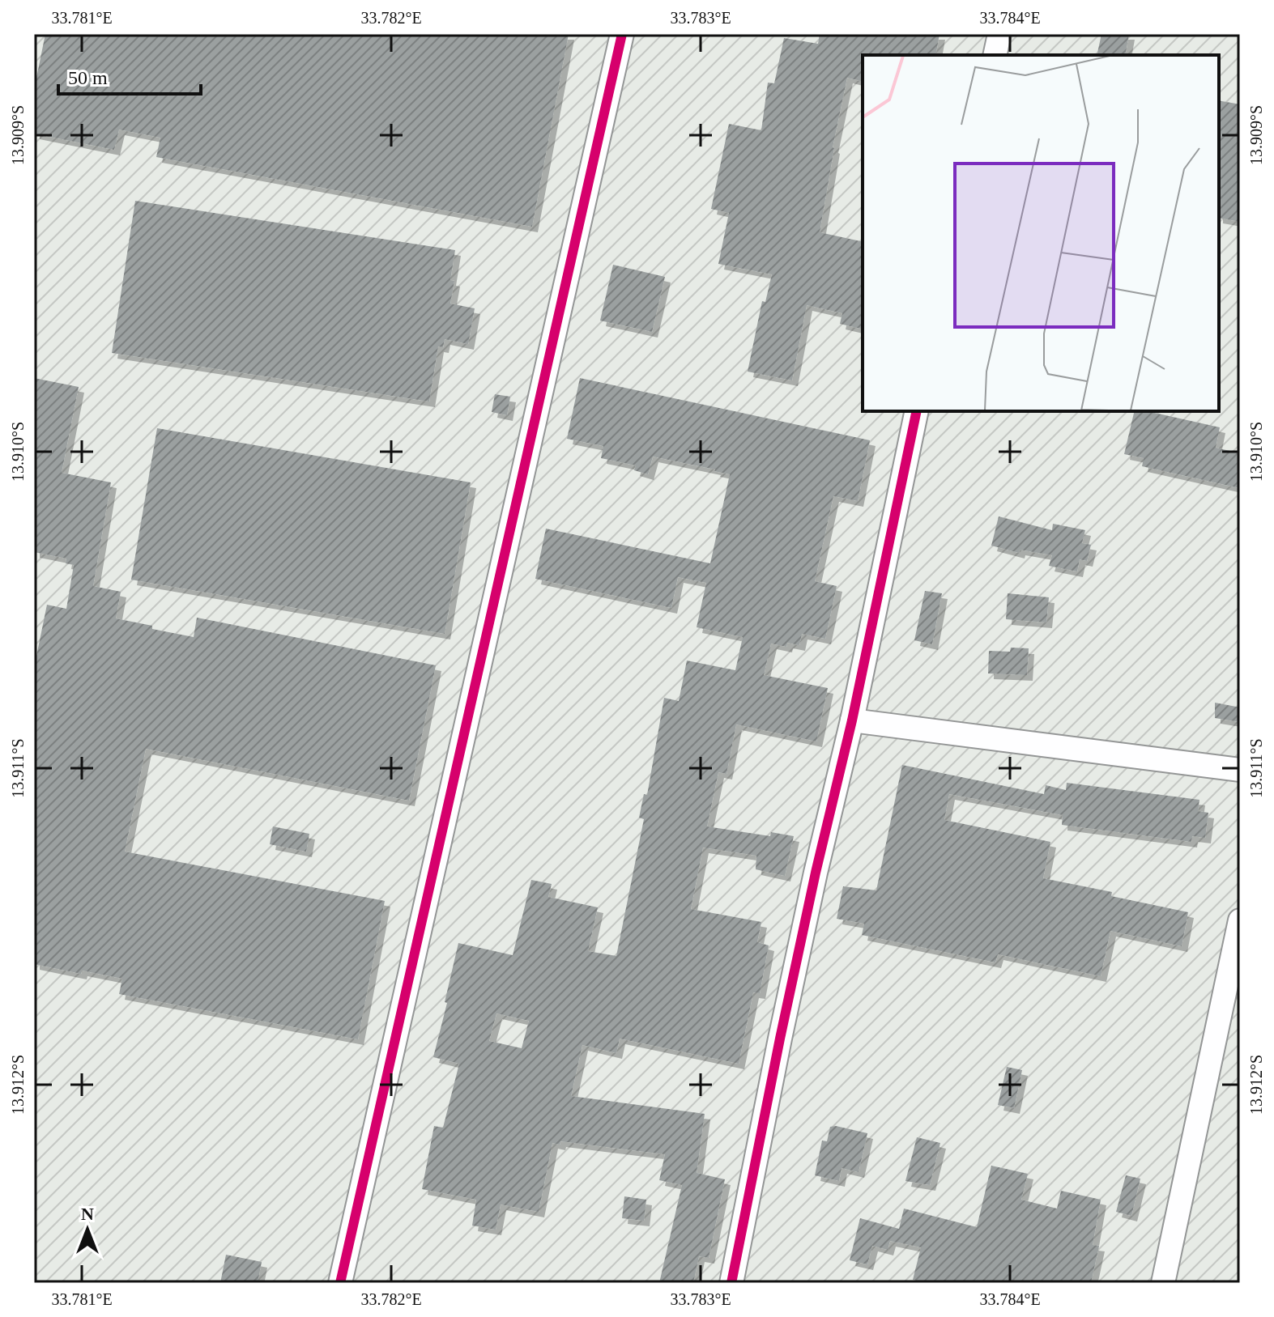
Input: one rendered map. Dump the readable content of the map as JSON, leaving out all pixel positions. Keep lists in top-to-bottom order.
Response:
{
  "scale_bar": "50 m",
  "north": "top",
  "coordinates": [
    "33.781°E",
    "33.782°E",
    "33.783°E",
    "33.784°E",
    "13.909°S",
    "13.910°S",
    "13.911°S",
    "13.912°S"
  ]
}
